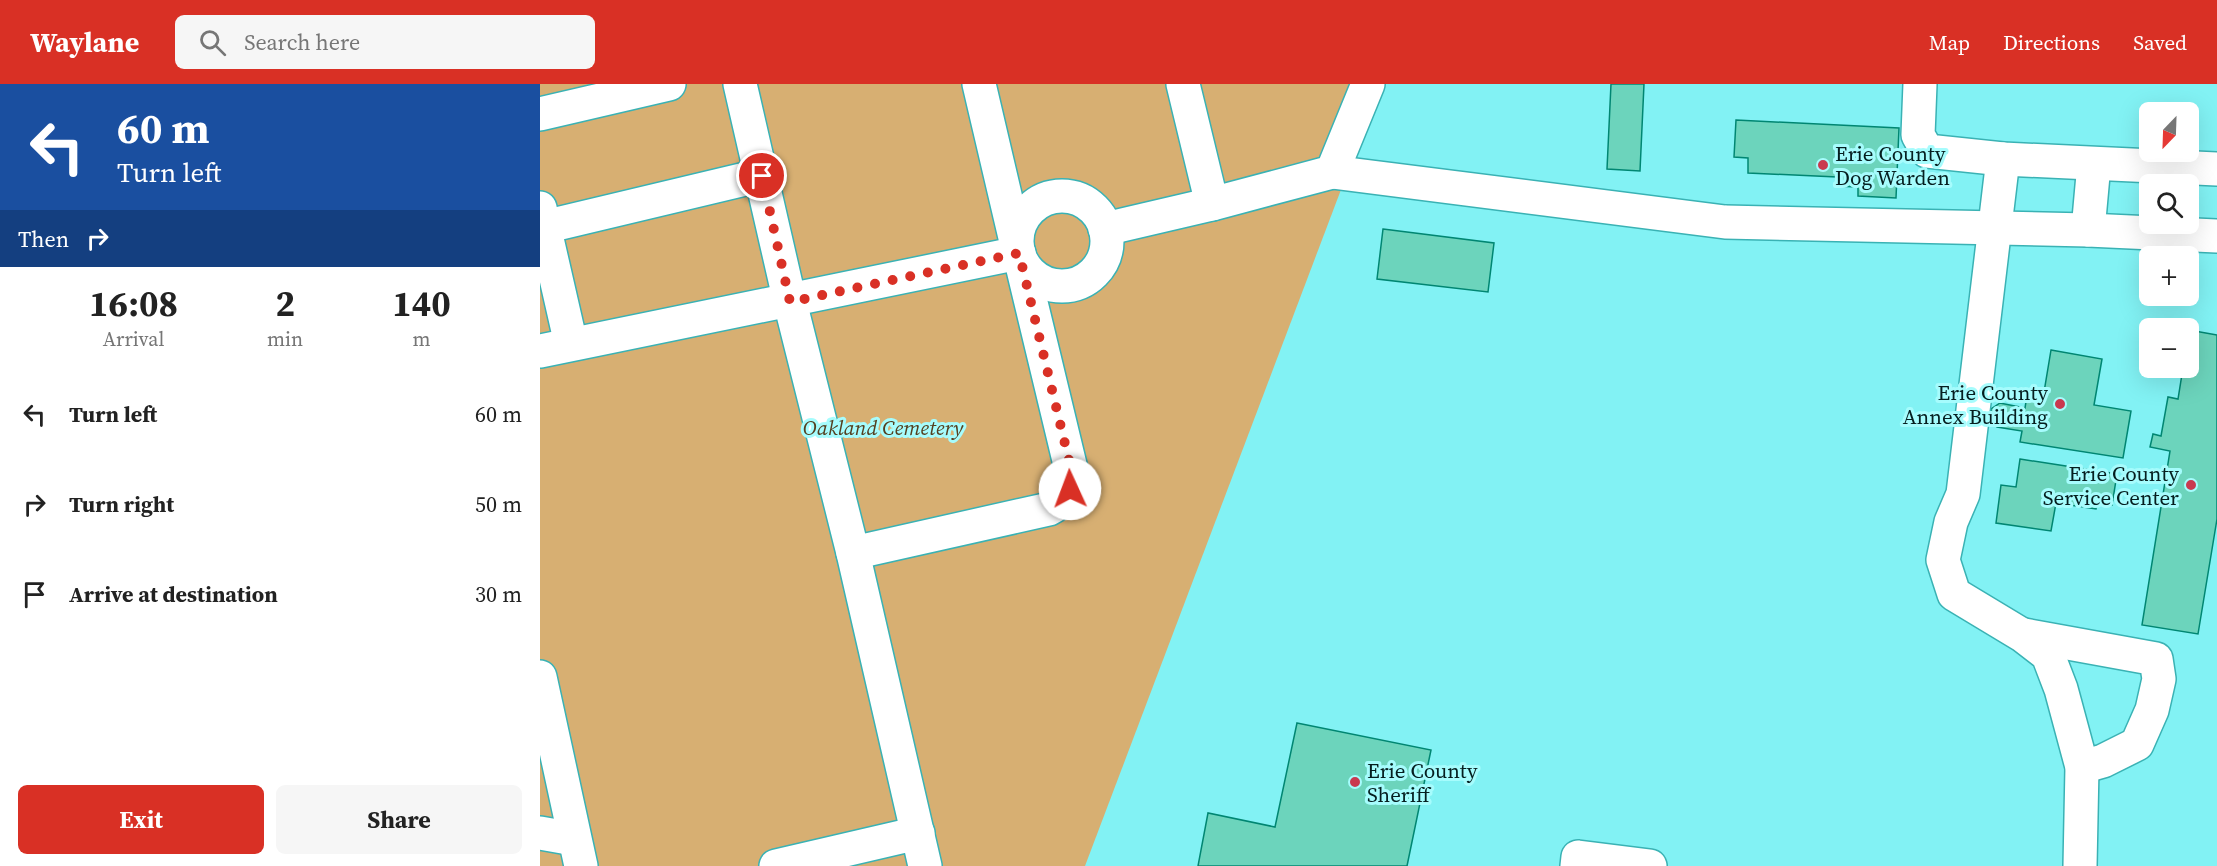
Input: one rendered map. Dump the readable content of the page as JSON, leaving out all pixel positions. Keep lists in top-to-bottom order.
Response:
{
  "parks": ["Oakland Cemetery"],
  "places": [
    "Erie County Dog Warden",
    "Erie County Annex Building",
    "Erie County Service Center",
    "Erie County Sheriff"
  ],
  "north": "bottom left",
  "page": {
    "header": "Waylane",
    "search": "Search here",
    "nav": ["Map", "Directions", "Saved"],
    "turn": ["60 m", "Turn left"],
    "map_buttons": ["+", "−"],
    "then": "Then",
    "eta": [
      "16:08",
      "Arrival",
      "2",
      "min",
      "140",
      "m"
    ],
    "list": [
      {
        "name": "Turn left",
        "value": "60 m"
      },
      {
        "name": "Turn right",
        "value": "50 m"
      },
      {
        "name": "Arrive at destination",
        "value": "30 m"
      }
    ],
    "buttons": ["Exit", "Share"]
  }
}
